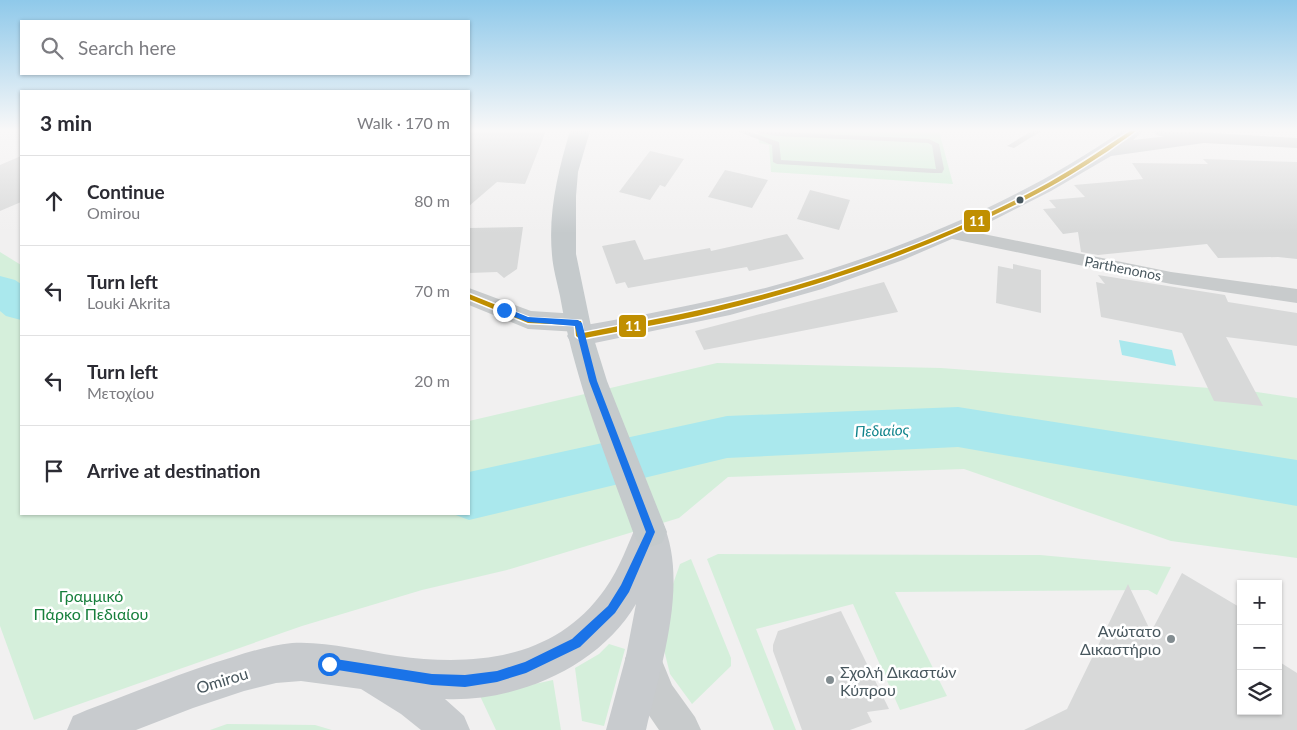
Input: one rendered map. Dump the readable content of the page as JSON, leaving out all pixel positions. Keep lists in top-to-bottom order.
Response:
{
  "streets": {
    "main road": ["Omirou"],
    "street": ["Parthenonos"]
  },
  "water": ["Πεδιαίος"],
  "parks": ["Γραμμικό Πάρκο Πεδιαίου"],
  "places": ["Ανώτατο Δικαστήριο", "Σχολή Δικαστών Κύπρου"],
  "lines": ["transit line 11"],
  "page": {
    "search": "Search here",
    "heading": ["3 min", "Walk · 170 m"],
    "list": [
      ["Continue", "Omirou", "80 m"],
      ["Turn left", "Louki Akrita", "70 m"],
      ["Turn left", "Μετοχίου", "20 m"],
      "Arrive at destination"
    ],
    "map_buttons": ["+", "−"]
  }
}
